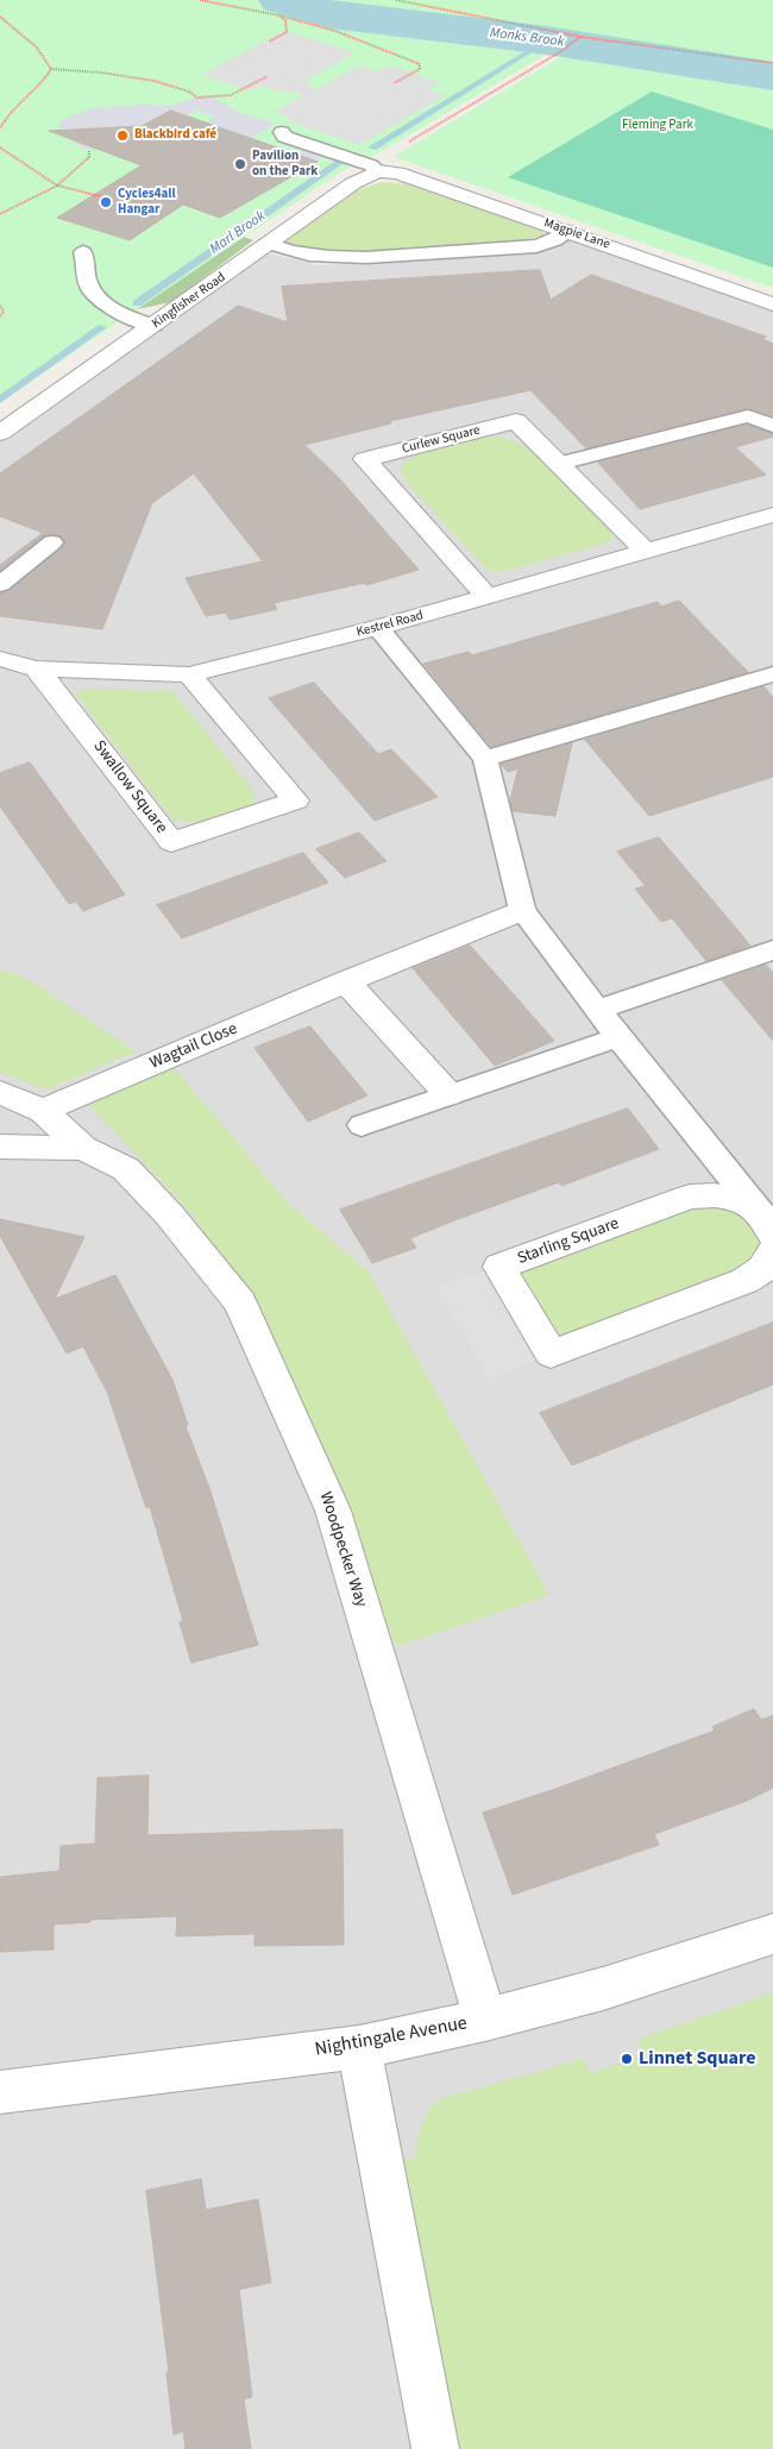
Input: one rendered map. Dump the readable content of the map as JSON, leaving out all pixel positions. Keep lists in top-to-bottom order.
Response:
{
  "streets": {
    "street": [
      "Magpie Lane",
      "Kingfisher Road",
      "Curlew Square",
      "Kestrel Road",
      "Swallow Square",
      "Wagtail Close",
      "Starling Square",
      "Woodpecker Way",
      "Nightingale Avenue"
    ]
  },
  "crossings": [
    ["Magpie Lane", "Kingfisher Road"],
    ["Curlew Square", "Kestrel Road"],
    ["Kestrel Road", "Swallow Square"],
    ["Wagtail Close", "Woodpecker Way"],
    ["Woodpecker Way", "Nightingale Avenue"]
  ],
  "water": ["Monks Brook", "Marl Brook"],
  "parks": ["Fleming Park"],
  "places": [
    "Blackbird café",
    "Pavilion on the Park",
    "Cycles4all Hangar",
    "Linnet Square"
  ]
}
